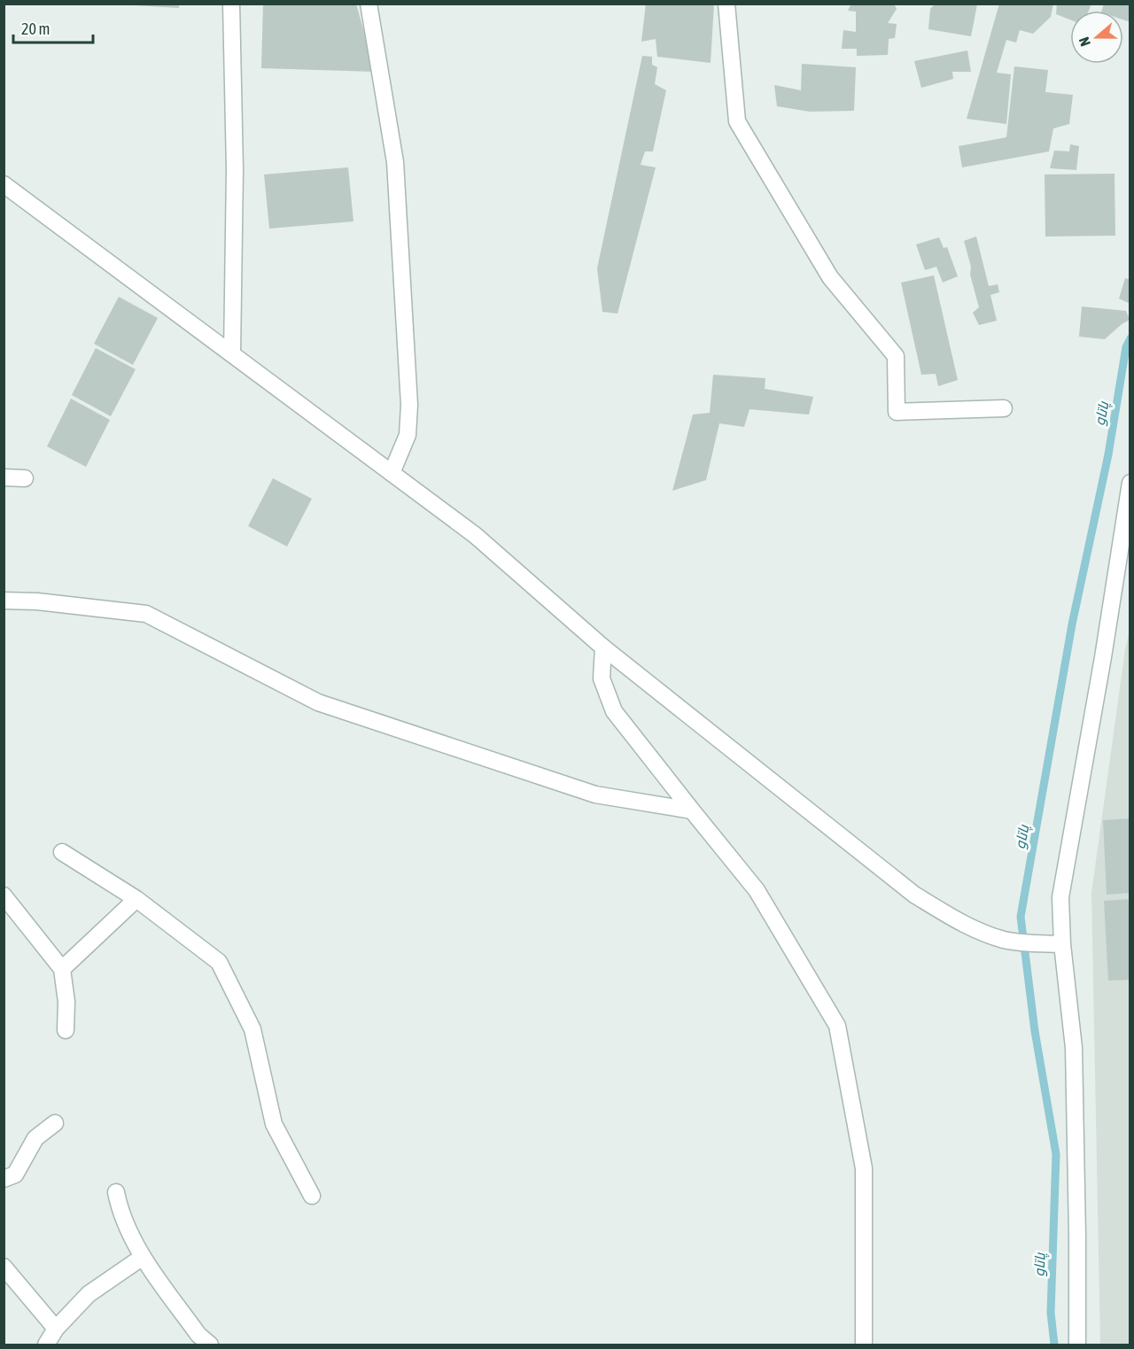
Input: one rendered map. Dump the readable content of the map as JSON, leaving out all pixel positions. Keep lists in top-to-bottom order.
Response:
{
  "water": ["پاتاو"],
  "scale_bar": "20 m",
  "north": "left"
}
